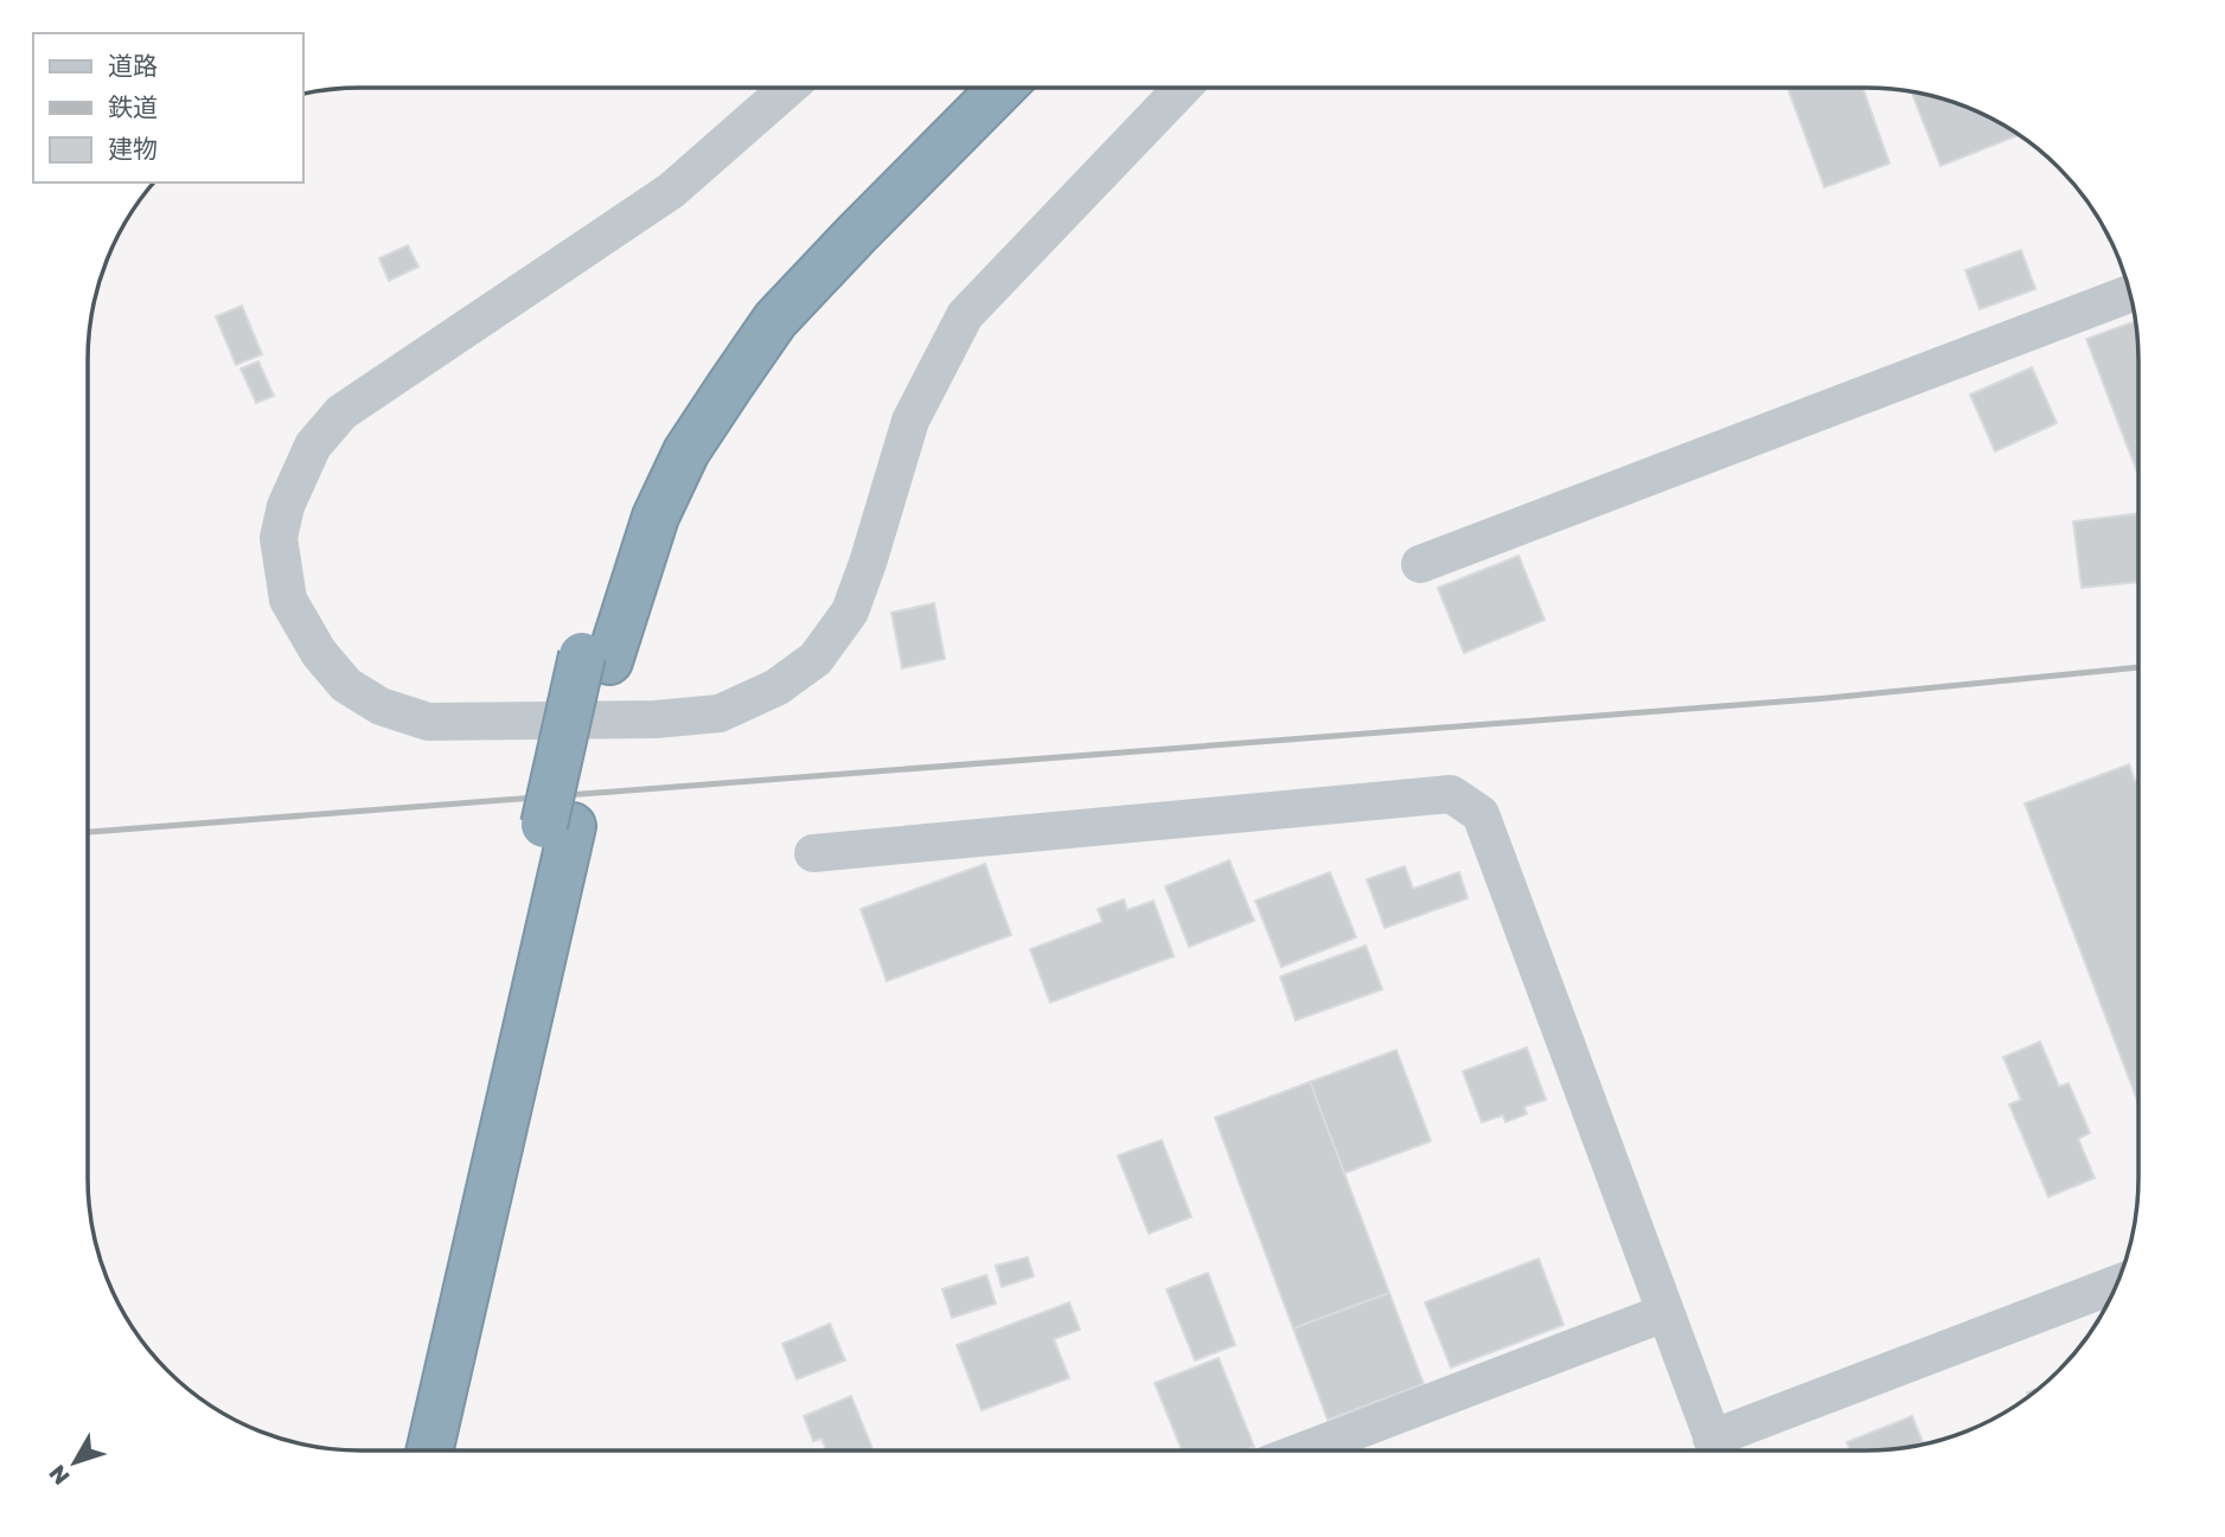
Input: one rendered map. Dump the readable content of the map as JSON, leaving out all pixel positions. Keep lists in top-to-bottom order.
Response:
{
  "legend": ["道路", "鉄道", "建物"],
  "north": "bottom left"
}
